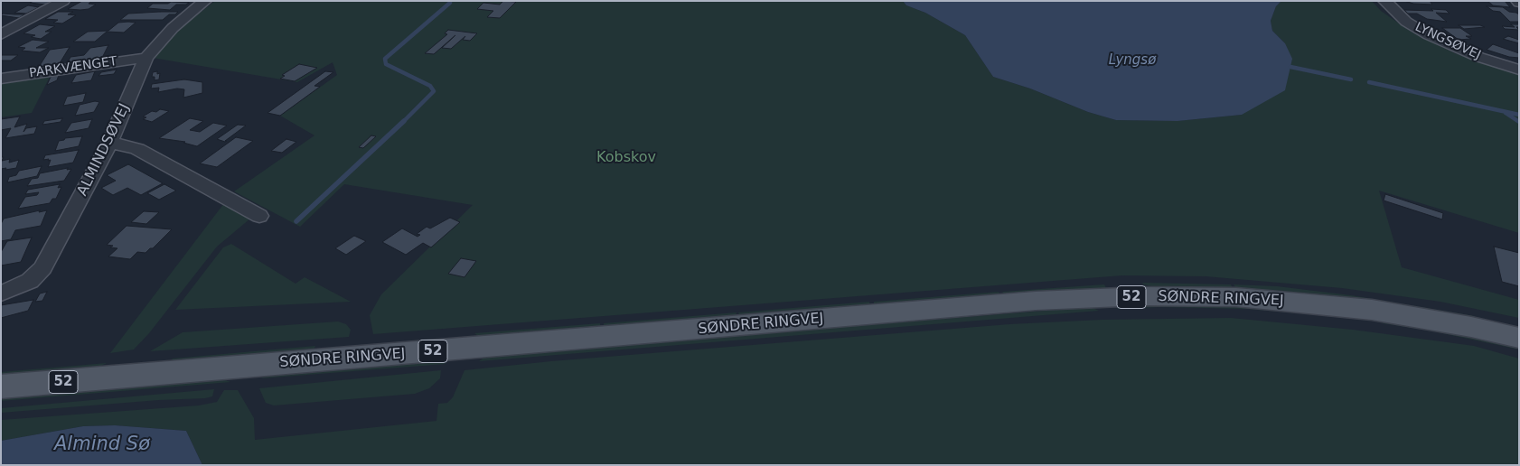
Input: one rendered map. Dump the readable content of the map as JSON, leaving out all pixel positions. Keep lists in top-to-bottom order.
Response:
{
  "streets": {
    "main road": ["52", "SØNDRE RINGVEJ"],
    "street": ["LYNGSØVEJ", "PARKVÆNGET", "ALMINDSØVEJ"]
  },
  "crossings": [
    ["PARKVÆNGET", "ALMINDSØVEJ"]
  ],
  "water": ["Lyngsø", "Almind Sø"],
  "parks": ["Kobskov"]
}
